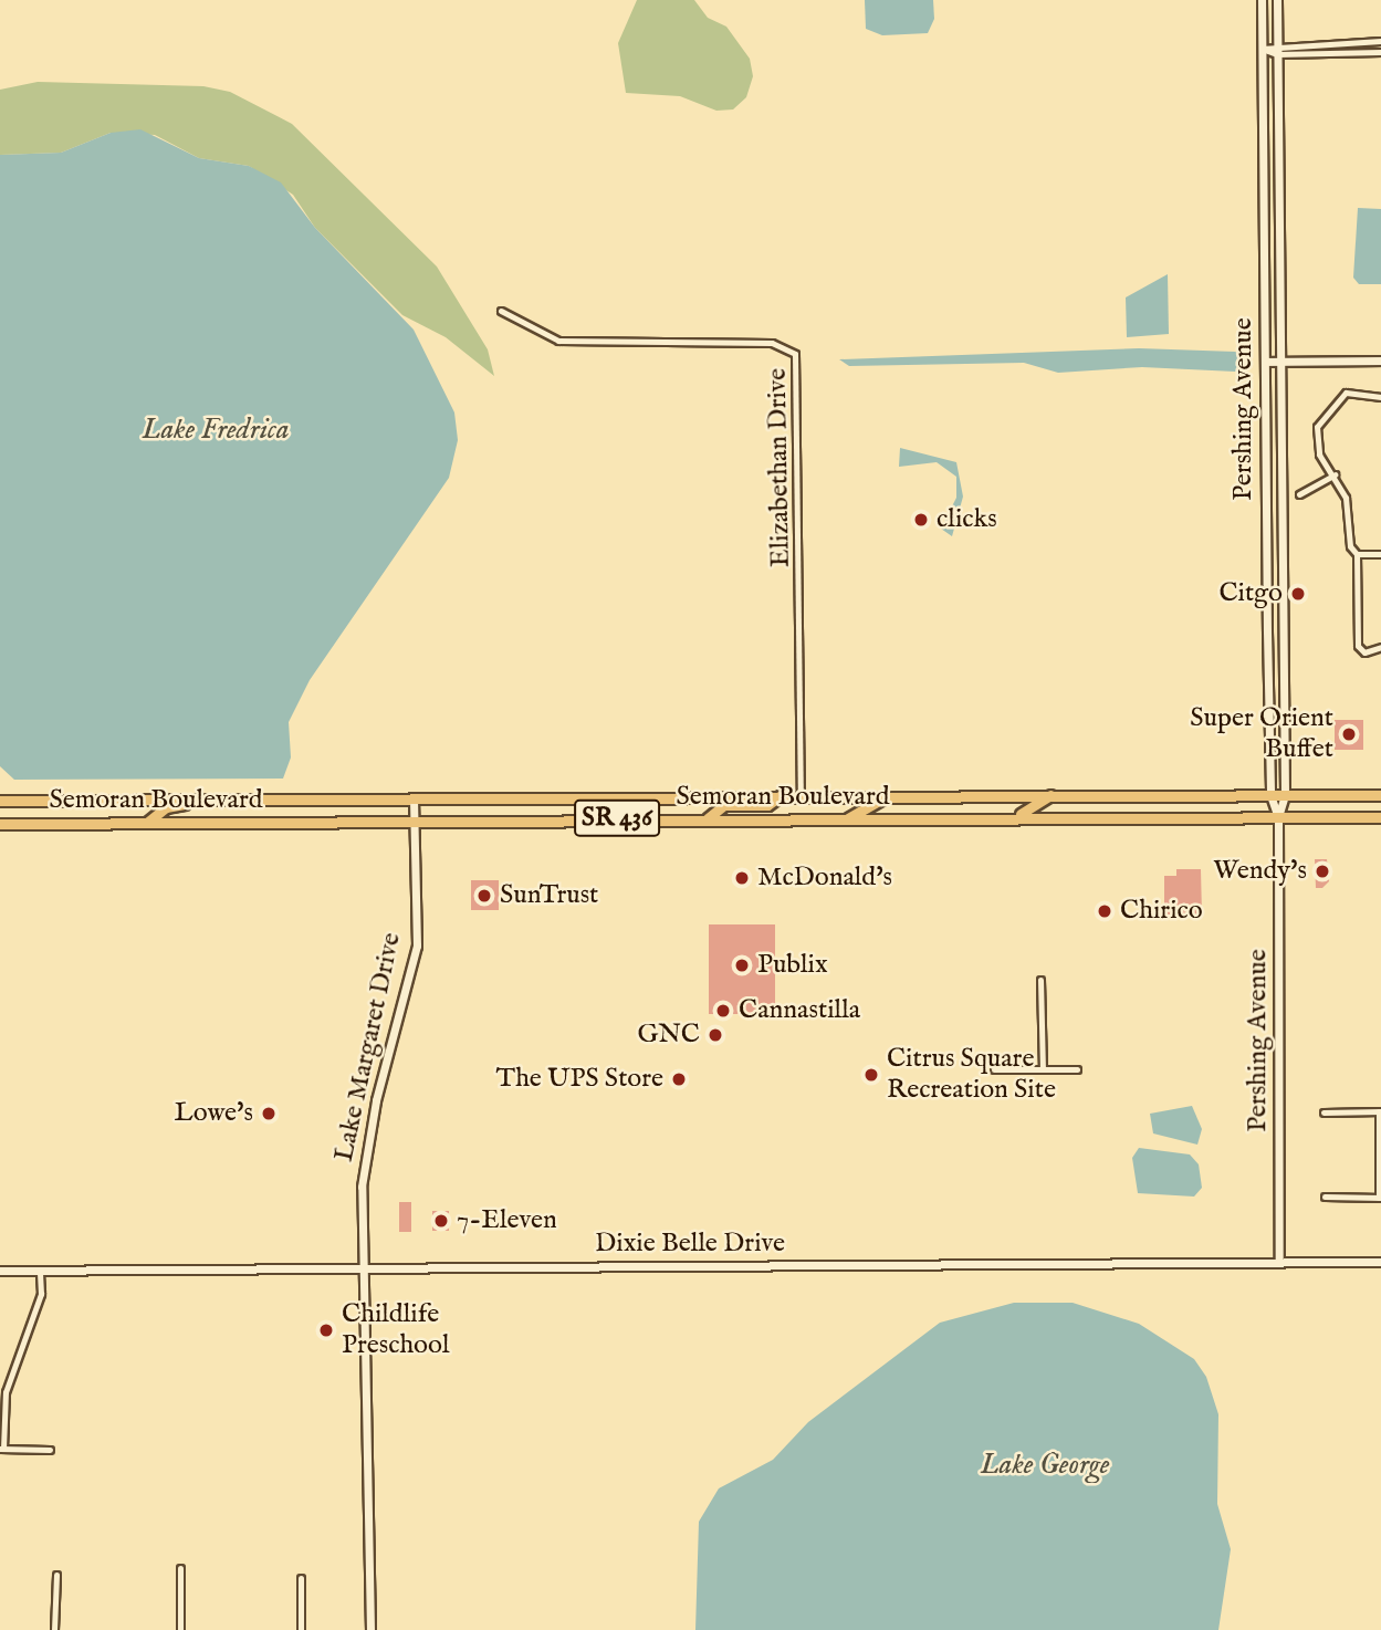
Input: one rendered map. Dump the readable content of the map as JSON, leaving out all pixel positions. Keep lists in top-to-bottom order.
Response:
{
  "streets": {
    "main road": ["Semoran Boulevard", "SR 436"],
    "street": [
      "Pershing Avenue",
      "Elizabethan Drive",
      "Lake Margaret Drive",
      "Dixie Belle Drive"
    ]
  },
  "crossings": [
    ["Pershing Avenue", "Semoran Boulevard"],
    ["Pershing Avenue", "Dixie Belle Drive"],
    ["Elizabethan Drive", "Semoran Boulevard"],
    ["Semoran Boulevard", "Lake Margaret Drive"],
    ["Lake Margaret Drive", "Dixie Belle Drive"]
  ],
  "water": ["Lake Fredrica", "Lake George"],
  "places": [
    "clicks",
    "Citgo",
    "Super Orient Buffet",
    "Wendy's",
    "McDonald's",
    "SunTrust",
    "Chirico",
    "Publix",
    "Cannastilla",
    "GNC",
    "Citrus Square Recreation Site",
    "The UPS Store",
    "Lowe's",
    "7-Eleven",
    "Childlife Preschool"
  ]
}
